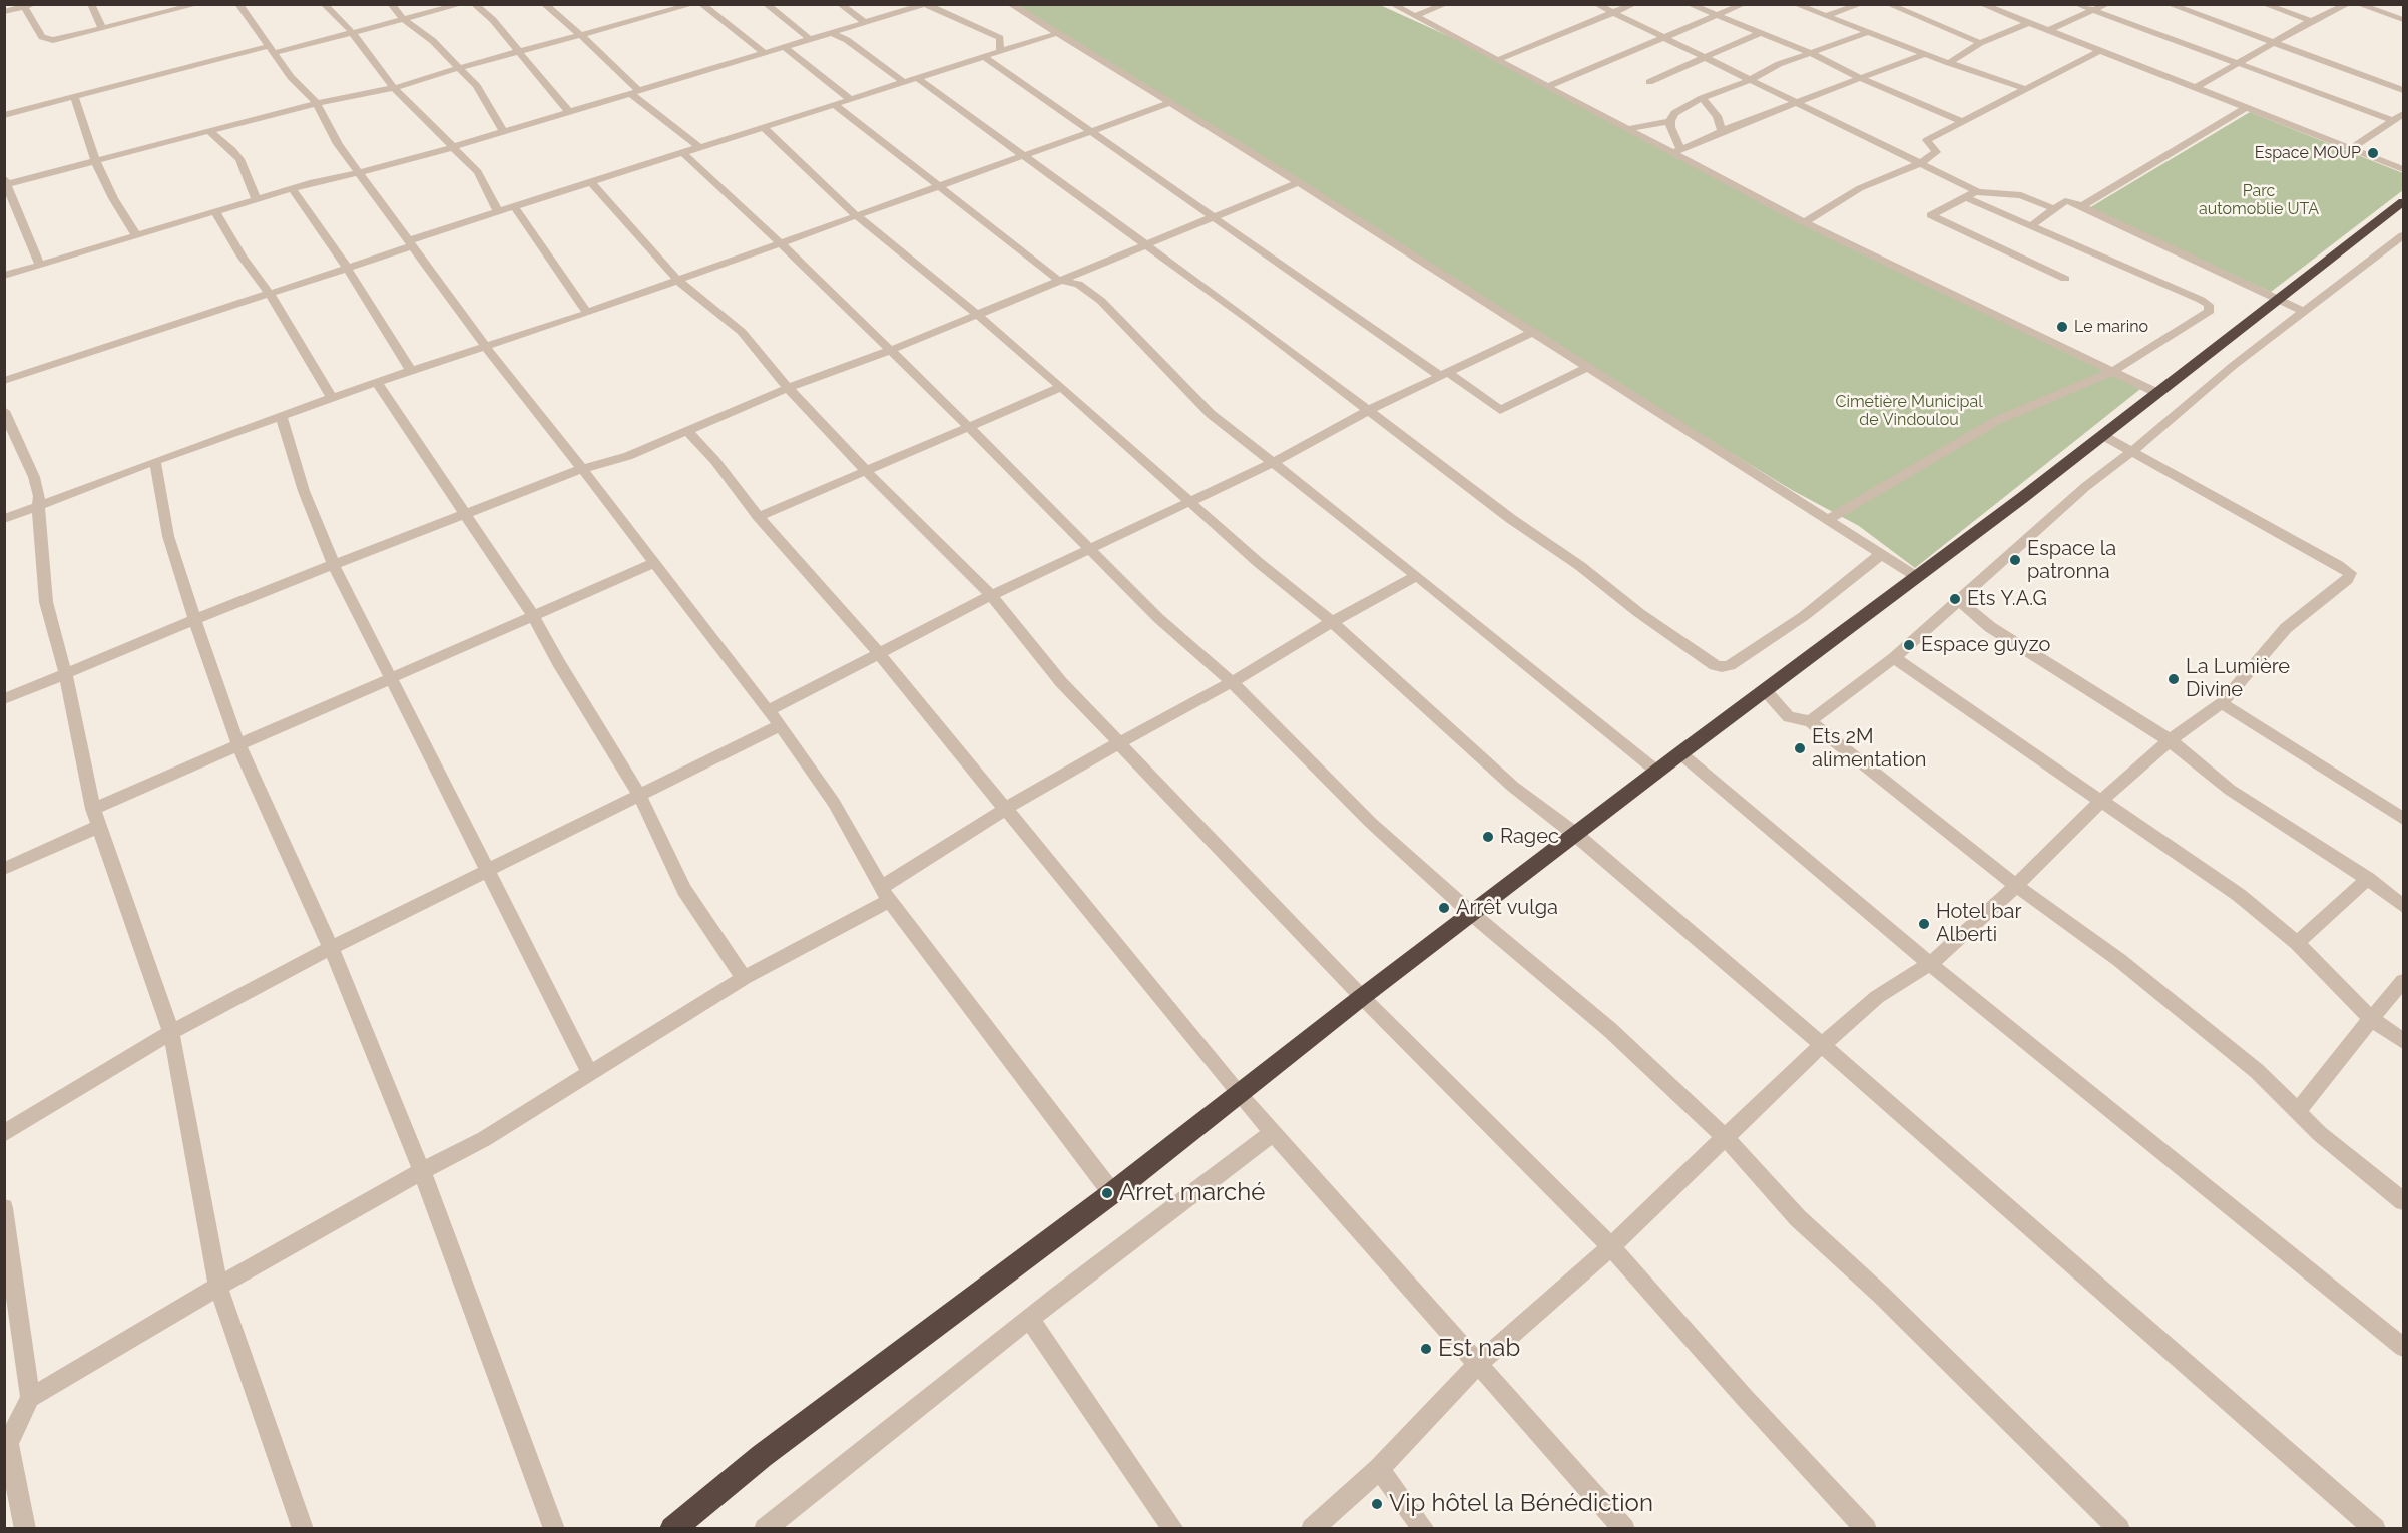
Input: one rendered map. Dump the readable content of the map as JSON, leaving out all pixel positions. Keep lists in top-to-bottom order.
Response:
{
  "parks": ["Parc automoblie UTA", "Cimetière Municipal de Vindoulou"],
  "places": [
    "Espace MOUP",
    "Le marino",
    "Espace la patronna",
    "Ets Y.A.G",
    "Espace guyzo",
    "La Lumière Divine",
    "Ets 2M alimentation",
    "Ragec",
    "Arrêt vulga",
    "Hotel bar Alberti",
    "Arret marché",
    "Est nab",
    "Vip hôtel la Bénédiction"
  ]
}
